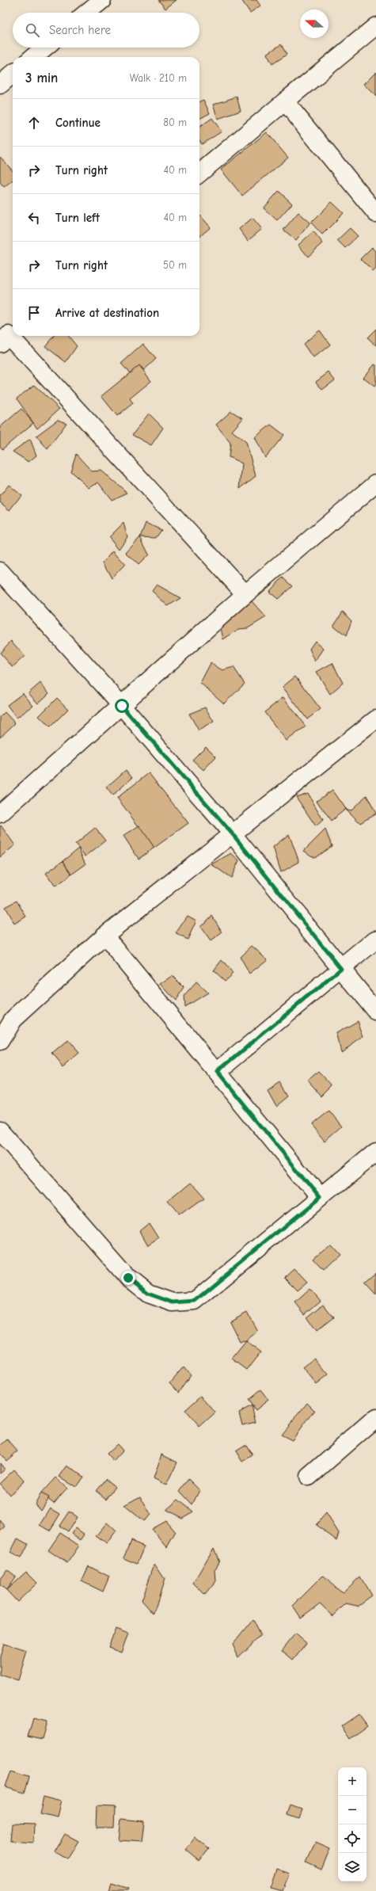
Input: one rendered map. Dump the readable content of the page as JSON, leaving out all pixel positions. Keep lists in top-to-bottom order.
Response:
{
  "north": "left",
  "page": {
    "search": "Search here",
    "heading": ["3 min", "Walk · 210 m"],
    "list": [
      ["Continue", "80 m"],
      ["Turn right", "40 m"],
      ["Turn left", "40 m"],
      ["Turn right", "50 m"],
      "Arrive at destination"
    ],
    "map_buttons": ["+", "−"]
  }
}
